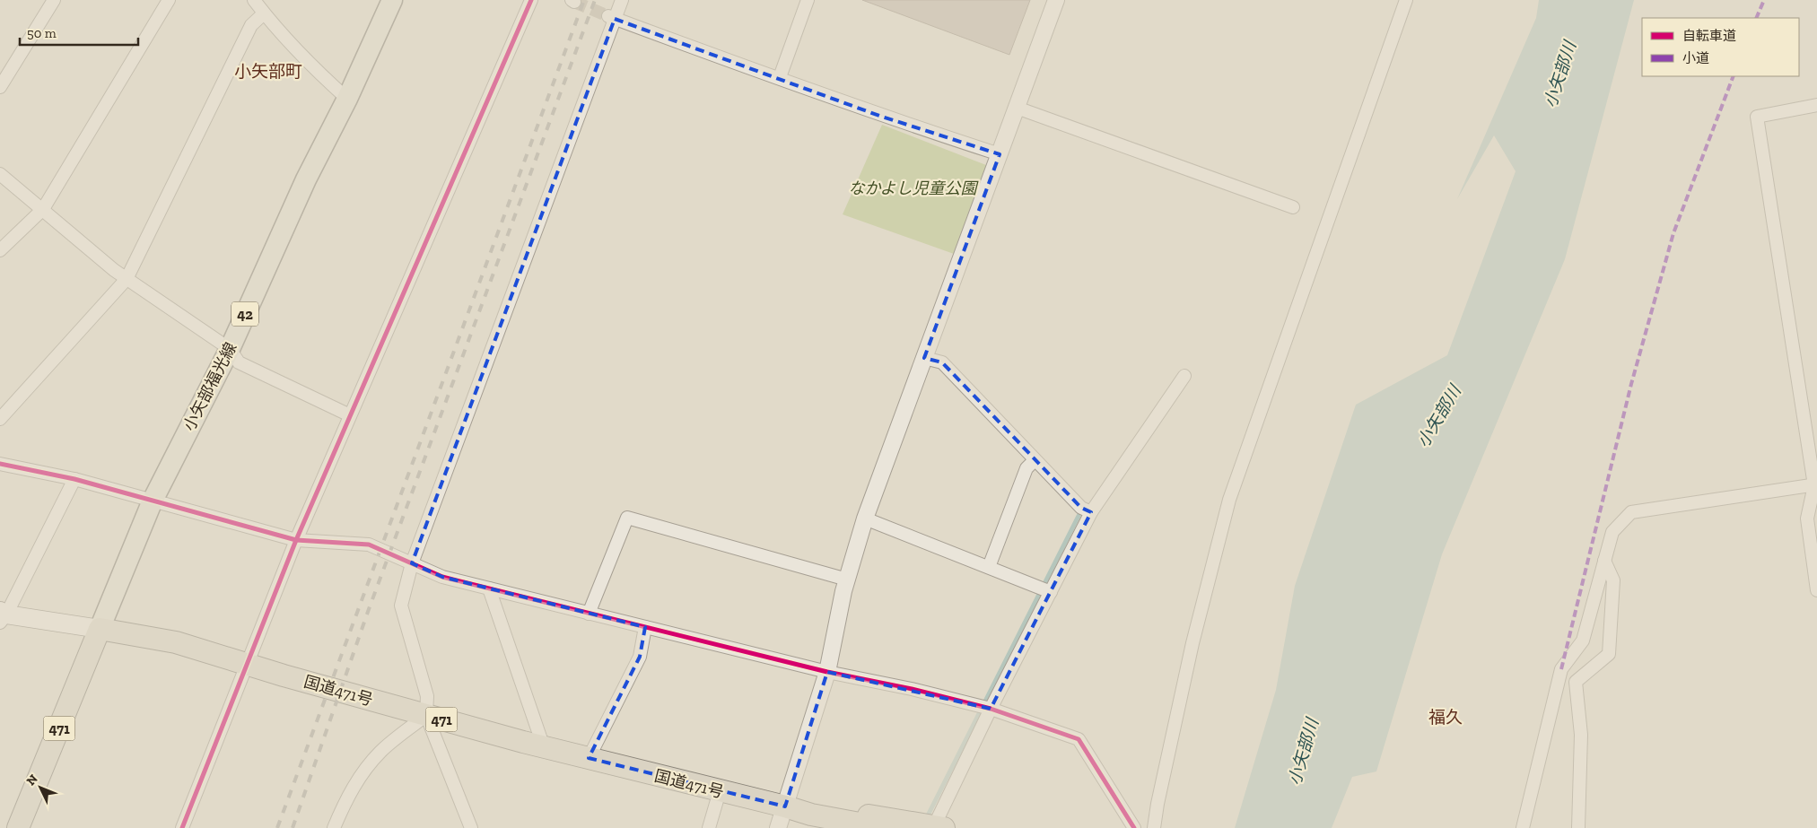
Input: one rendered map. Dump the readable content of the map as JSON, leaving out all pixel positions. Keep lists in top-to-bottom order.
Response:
{
  "streets": {
    "highway": ["国道471号", "471"],
    "main road": ["42", "小矢部福光線"]
  },
  "crossings": [
    ["小矢部福光線", "国道471号"],
    ["小矢部福光線", "471"],
    ["国道471号", "471"]
  ],
  "districts": ["小矢部町", "福久"],
  "water": ["小矢部川"],
  "parks": ["なかよし児童公園"],
  "legend": ["自転車道", "小道"],
  "scale_bar": "50 m",
  "north": "top left"
}
